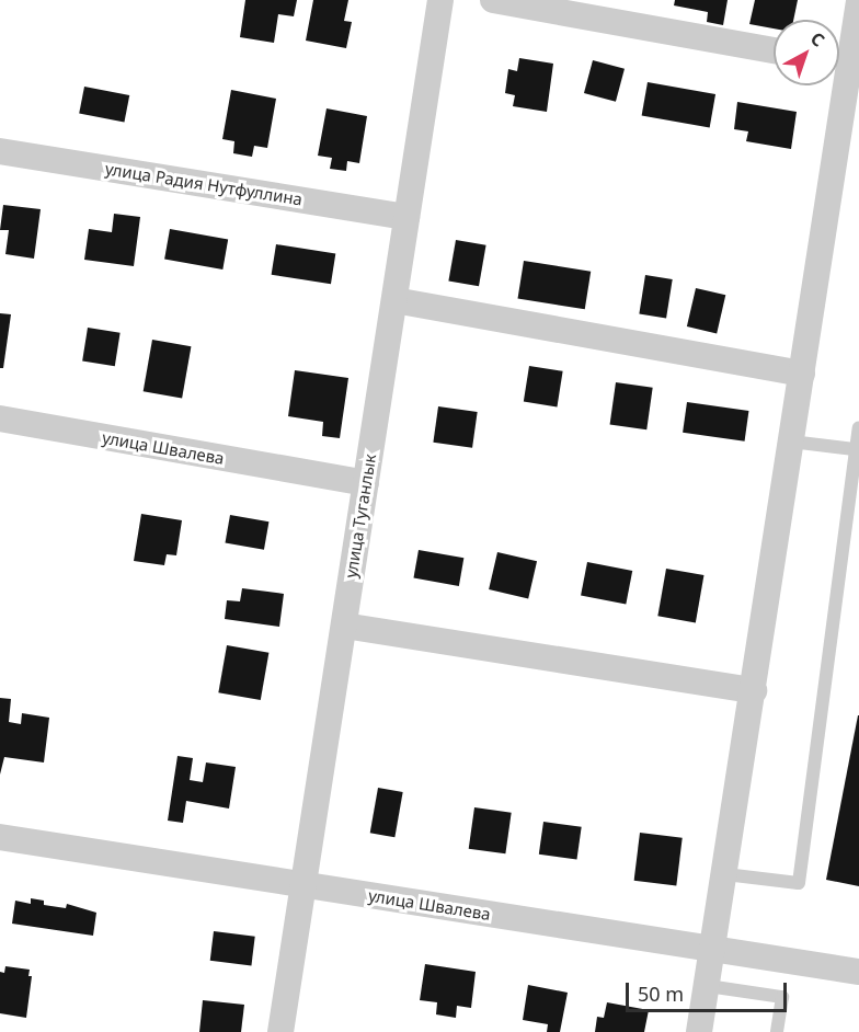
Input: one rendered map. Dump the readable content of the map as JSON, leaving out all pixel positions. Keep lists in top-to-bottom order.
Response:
{
  "streets": {
    "street": ["улица Радия Нутфуллина", "улица Швалева", "улица Туганлык"]
  },
  "crossings": [
    ["улица Радия Нутфуллина", "улица Туганлык"],
    ["улица Швалева", "улица Туганлык"]
  ],
  "scale_bar": "50 m",
  "north": "top right"
}
